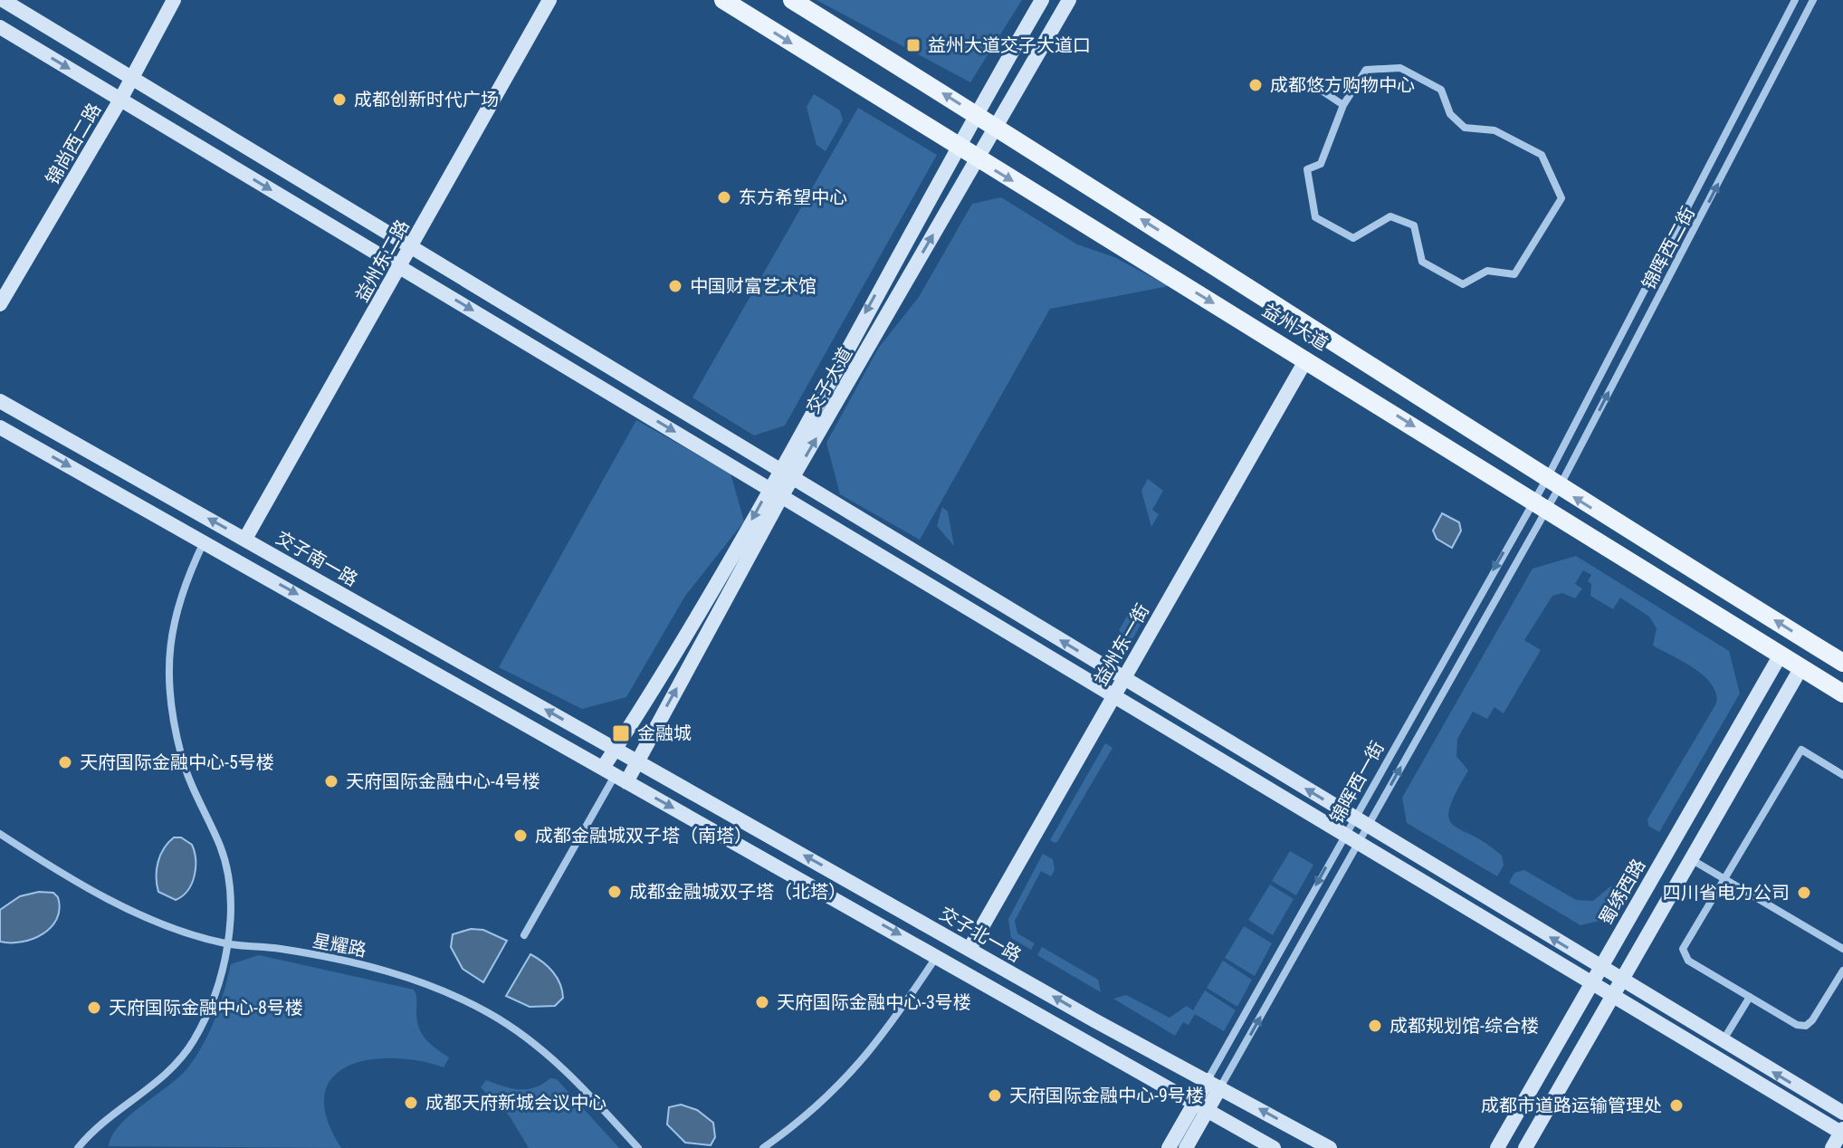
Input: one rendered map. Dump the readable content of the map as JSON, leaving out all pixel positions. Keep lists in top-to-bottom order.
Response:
{
  "streets": {
    "main road": ["益州大道"],
    "street": [
      "锦尚西二路",
      "锦晖西二街",
      "益州东二路",
      "交子大道",
      "交子南一路",
      "益州东一街",
      "锦晖西一街",
      "蜀绣西路",
      "交子北一路",
      "星耀路"
    ]
  },
  "crossings": [
    ["锦晖西二街", "益州大道"],
    ["锦晖西二街", "锦晖西一街"],
    ["益州东二路", "交子南一路"],
    ["益州大道", "交子大道"],
    ["益州大道", "益州东一街"],
    ["益州大道", "锦晖西一街"],
    ["益州大道", "蜀绣西路"],
    ["交子大道", "交子南一路"],
    ["交子大道", "交子北一路"],
    ["交子南一路", "交子北一路"],
    ["益州东一街", "交子北一路"],
    ["锦晖西一街", "交子北一路"]
  ],
  "places": {
    "transit": ["益州大道交子大道口", "金融城"],
    "other": [
      "成都悠方购物中心",
      "成都创新时代广场",
      "东方希望中心",
      "中国财富艺术馆",
      "天府国际金融中心-5号楼",
      "天府国际金融中心-4号楼",
      "成都金融城双子塔（南塔）",
      "成都金融城双子塔（北塔）",
      "四川省电力公司",
      "天府国际金融中心-3号楼",
      "天府国际金融中心-8号楼",
      "成都规划馆-综合楼",
      "天府国际金融中心-9号楼",
      "成都天府新城会议中心",
      "成都市道路运输管理处"
    ]
  }
}
